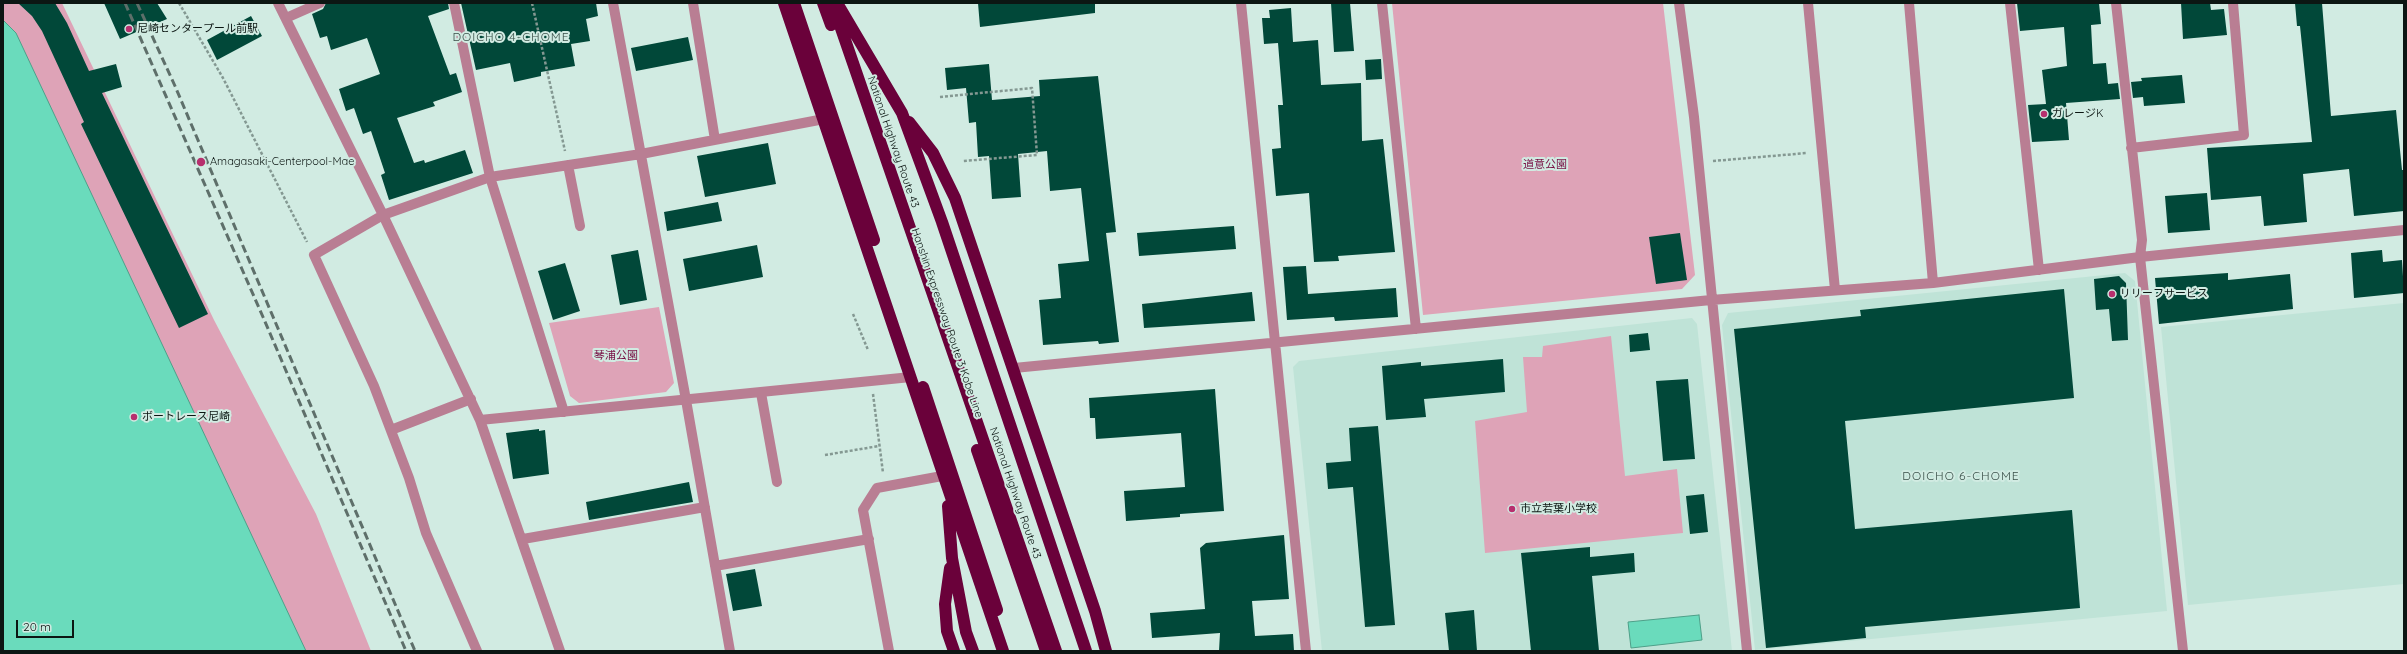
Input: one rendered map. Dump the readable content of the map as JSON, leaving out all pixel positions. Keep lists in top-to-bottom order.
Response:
{
  "streets": {
    "highway": ["National Highway Route 43", "Hanshin Expressway Route 3 Kobe Line"]
  },
  "districts": ["DOICHO 4-CHOME", "DOICHO 6-CHOME"],
  "parks": ["道意公園", "琴浦公園"],
  "places": [
    "尼崎センタープール前駅",
    "ガレージK",
    "Amagasaki-Centerpool-Mae",
    "リリーフサービス",
    "ボートレース尼崎",
    "市立若葉小学校"
  ],
  "scale_bar": "20 m"
}
